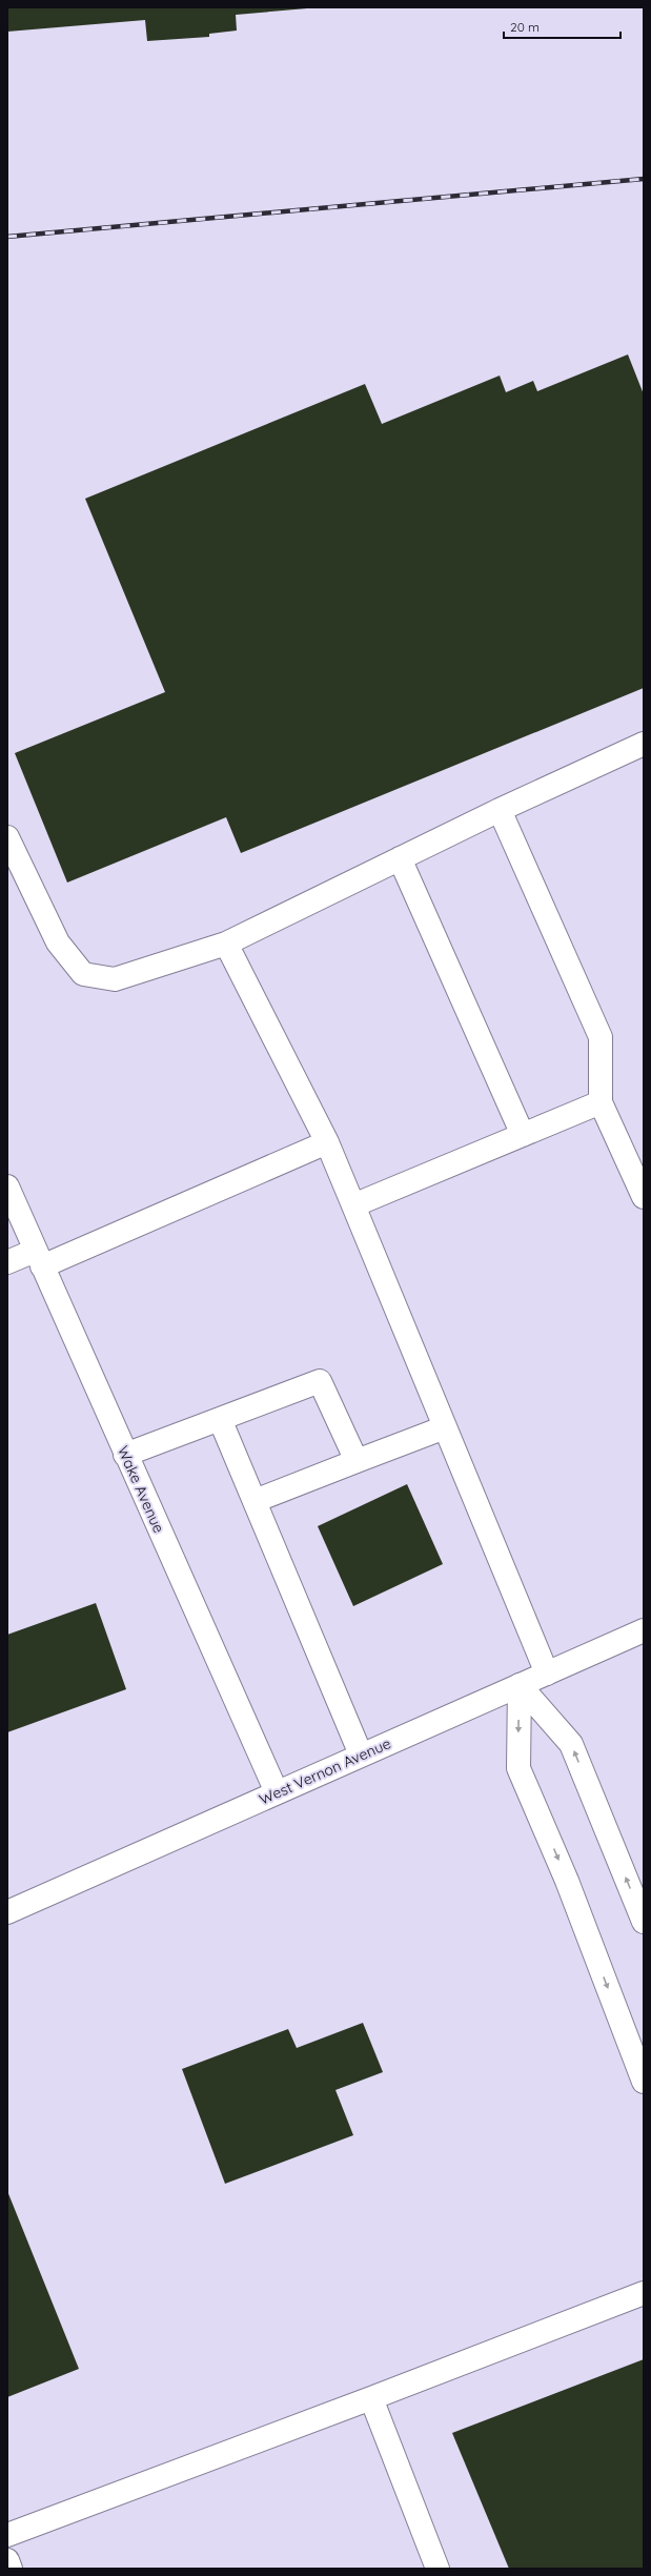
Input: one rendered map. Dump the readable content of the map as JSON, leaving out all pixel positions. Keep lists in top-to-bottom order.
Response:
{
  "streets": {
    "main road": ["Wake Avenue", "West Vernon Avenue"]
  },
  "crossings": [
    ["Wake Avenue", "West Vernon Avenue"]
  ],
  "scale_bar": "20 m"
}
